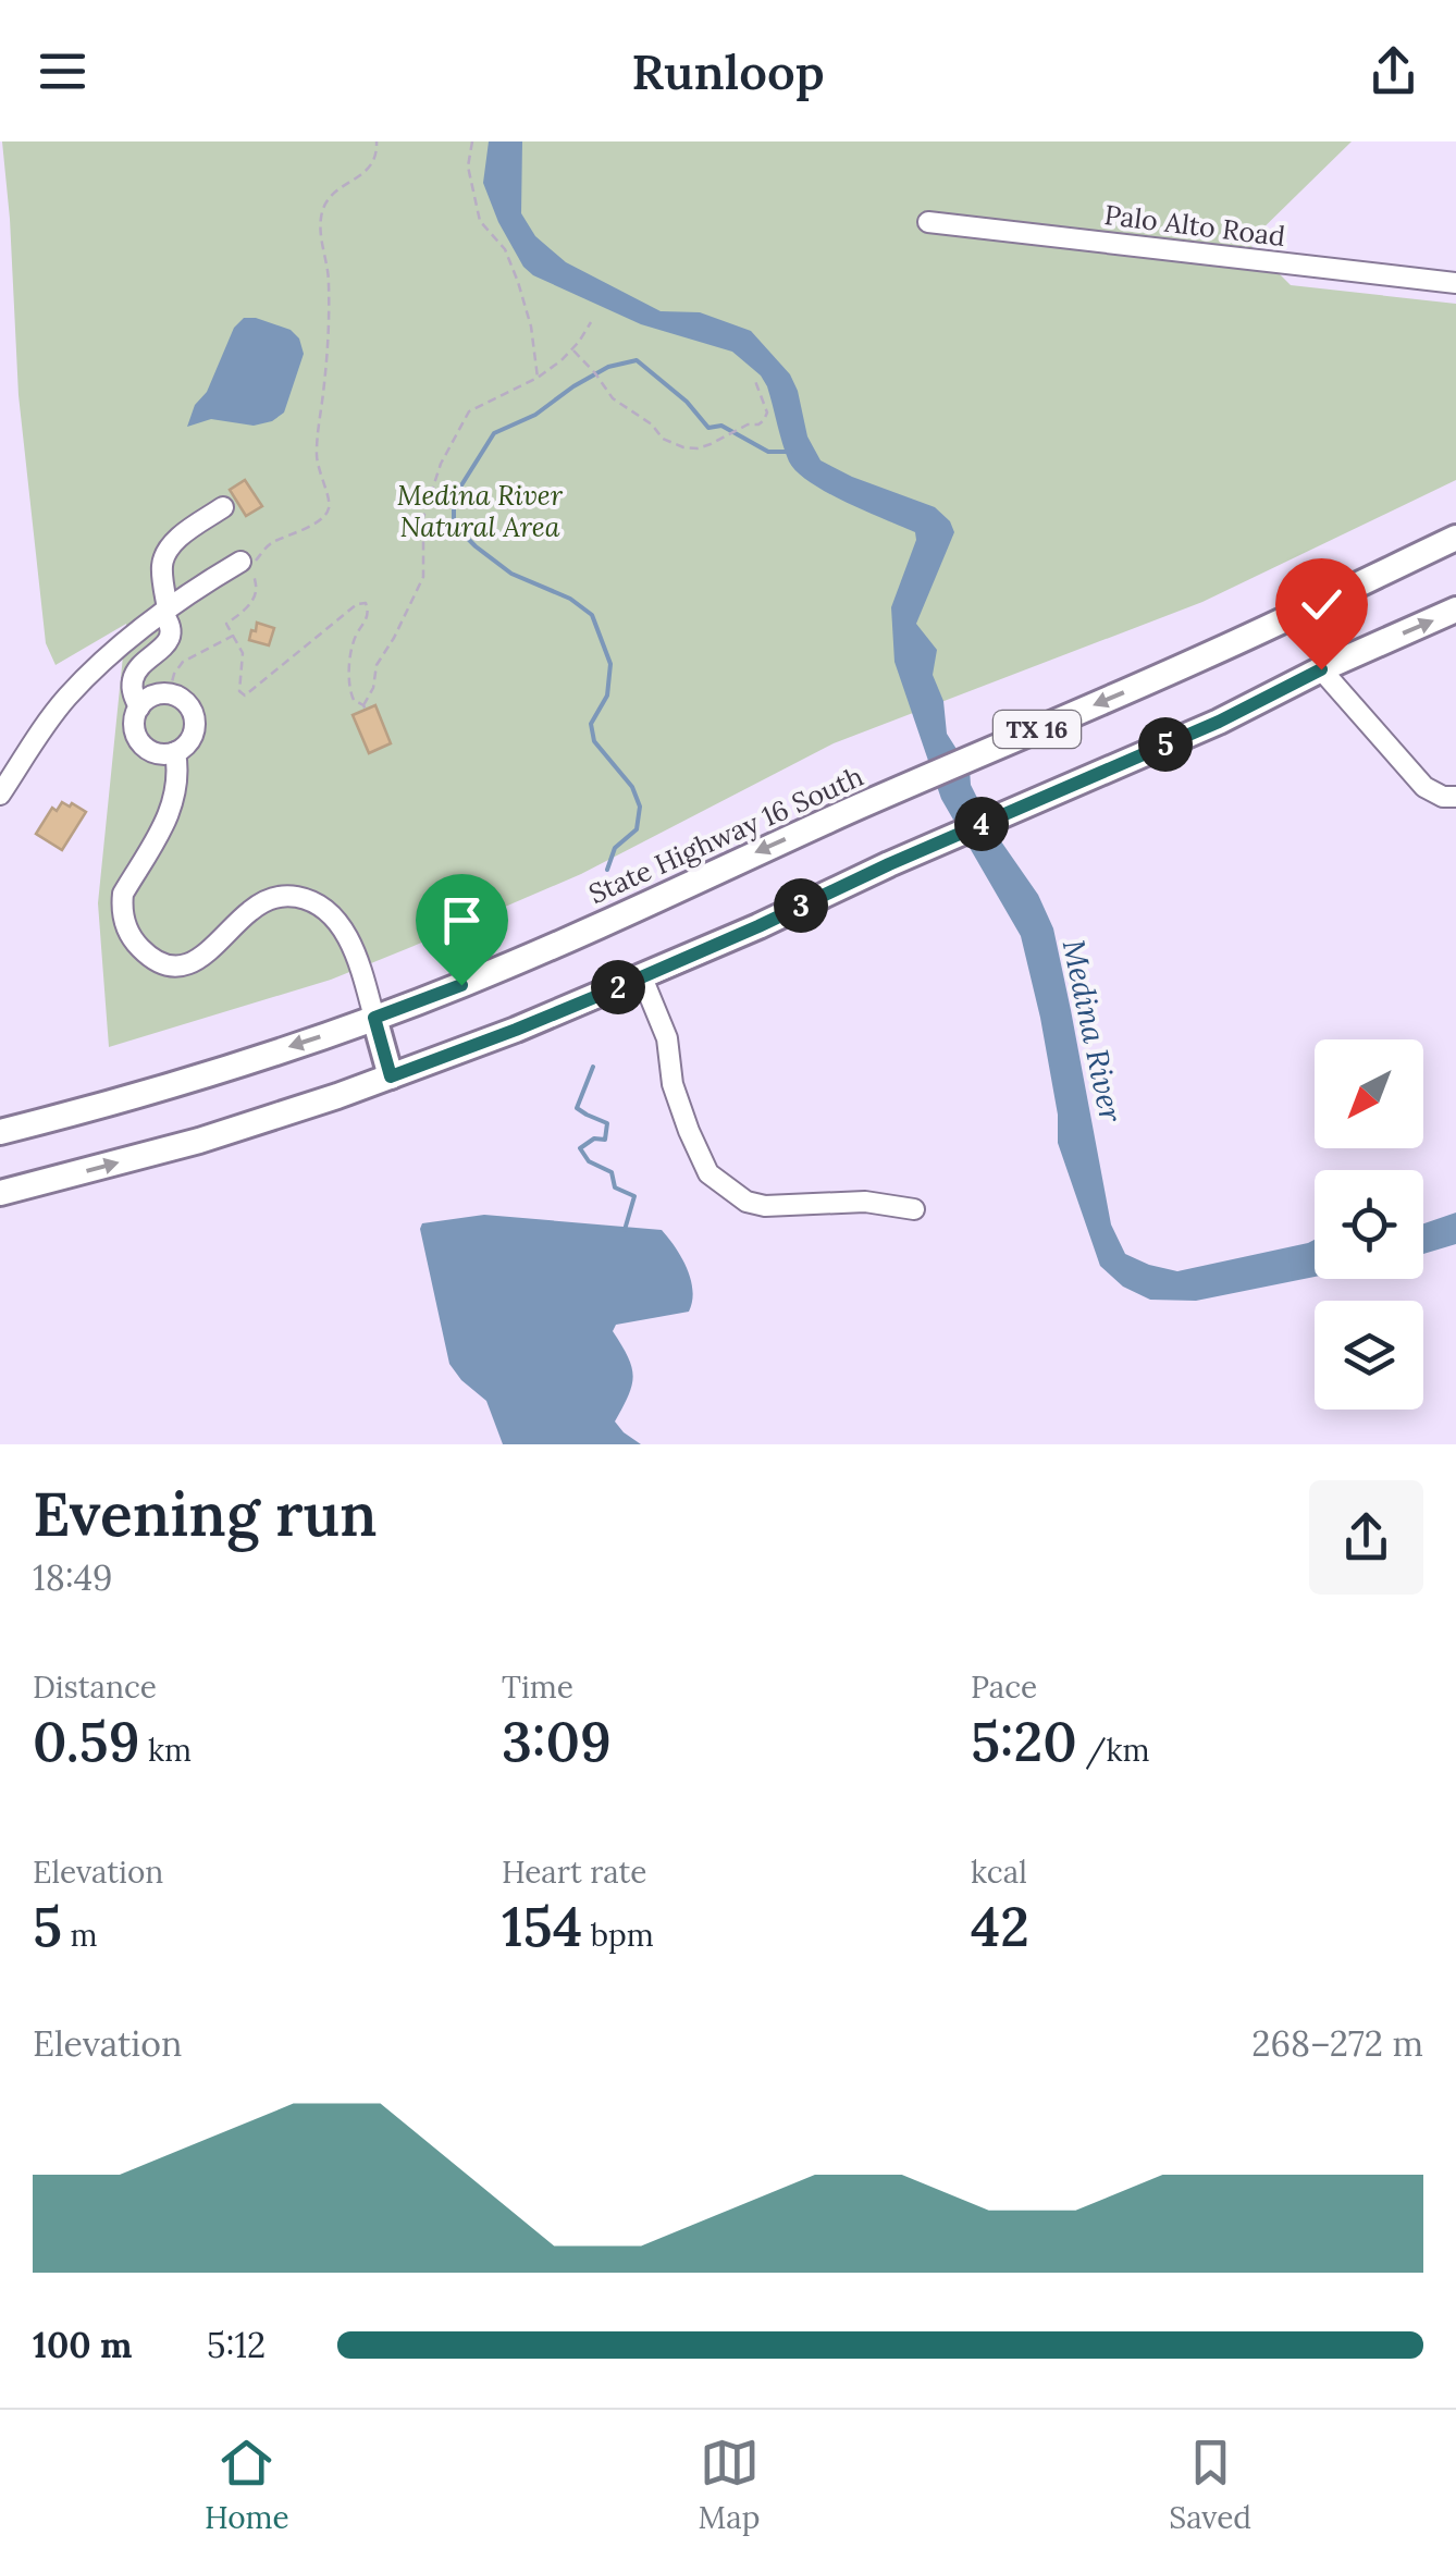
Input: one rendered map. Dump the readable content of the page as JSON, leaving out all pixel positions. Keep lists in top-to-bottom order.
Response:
{
  "streets": {
    "main road": ["TX 16", "State Highway 16 South"],
    "street": ["Palo Alto Road"]
  },
  "water": ["Medina River"],
  "parks": ["Medina River Natural Area"],
  "north": "bottom left",
  "page": {
    "header": "Runloop",
    "pins": [
      "5",
      "4",
      "3",
      "2"
    ],
    "heading": ["Evening run", "18:49"],
    "stats": [
      ["Distance", "0.59 km"],
      ["Time", "3:09"],
      ["Pace", "5:20 /km"],
      ["Elevation", "5 m"],
      ["Heart rate", "154 bpm"],
      ["kcal", "42"]
    ],
    "chart": ["Elevation", "268–272 m"],
    "list": [
      {
        "name": "100 m",
        "note": "5:12"
      }
    ],
    "tabs": ["Home", "Map", "Saved"]
  }
}
